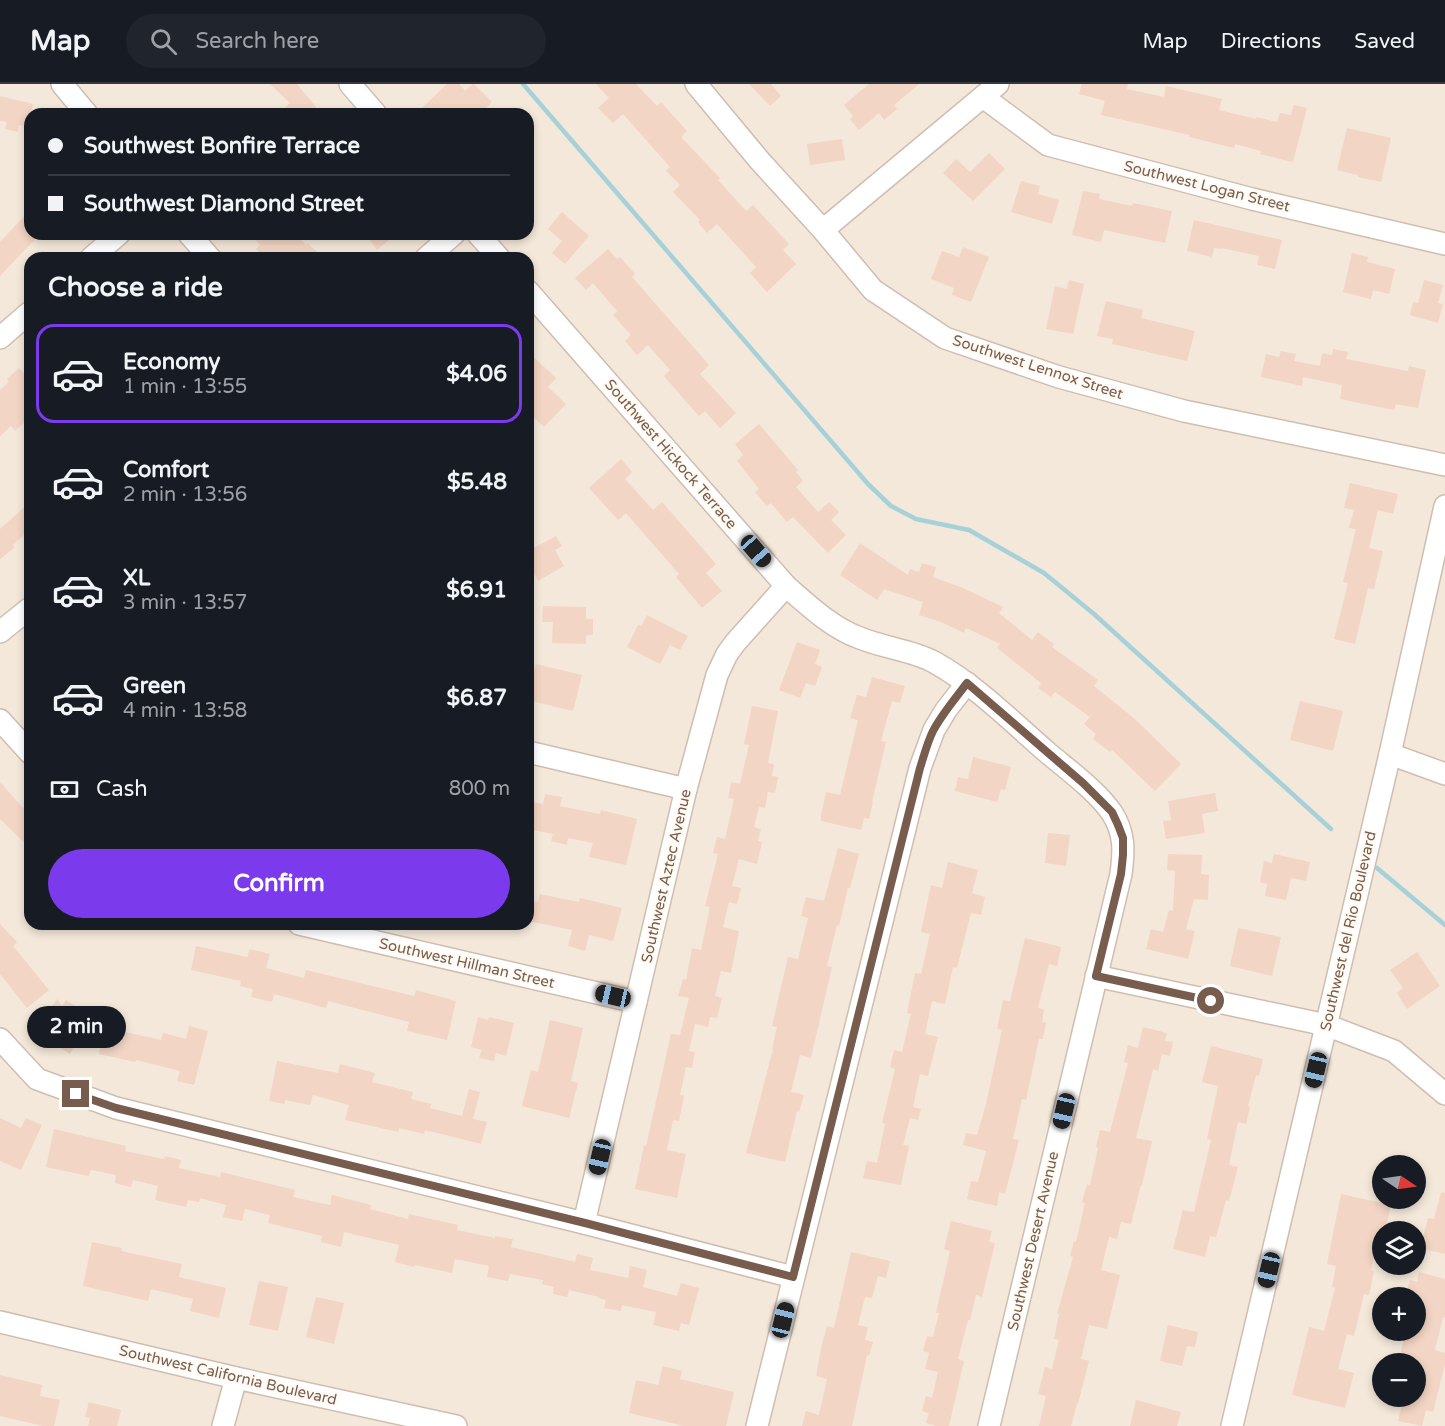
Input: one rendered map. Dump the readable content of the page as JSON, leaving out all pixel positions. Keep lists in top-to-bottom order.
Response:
{
  "streets": {
    "street": [
      "Southwest Logan Street",
      "Southwest Lennox Street",
      "Southwest Hickock Terrace",
      "Southwest Aztec Avenue",
      "Southwest del Rio Boulevard",
      "Southwest Hillman Street",
      "Southwest Desert Avenue",
      "Southwest California Boulevard"
    ]
  },
  "crossings": [
    ["Southwest Hickock Terrace", "Southwest Aztec Avenue"],
    ["Southwest Hickock Terrace", "Southwest Desert Avenue"],
    ["Southwest Aztec Avenue", "Southwest Hillman Street"]
  ],
  "north": "right",
  "page": {
    "header": "Map",
    "search": "Search here",
    "nav": ["Map", "Directions", "Saved"],
    "banner": ["Southwest Bonfire Terrace", "Southwest Diamond Street"],
    "heading": "Choose a ride",
    "list": [
      {
        "name": "Economy",
        "note": "1 min · 13:55",
        "value": "$4.06"
      },
      {
        "name": "Comfort",
        "note": "2 min · 13:56",
        "value": "$5.48"
      },
      {
        "name": "XL",
        "note": "3 min · 13:57",
        "value": "$6.91"
      },
      {
        "name": "Green",
        "note": "4 min · 13:58",
        "value": "$6.87"
      }
    ],
    "pay": ["Cash", "800 m"],
    "buttons": "Confirm",
    "bubble": "2 min",
    "map_buttons": ["+", "−"]
  }
}
